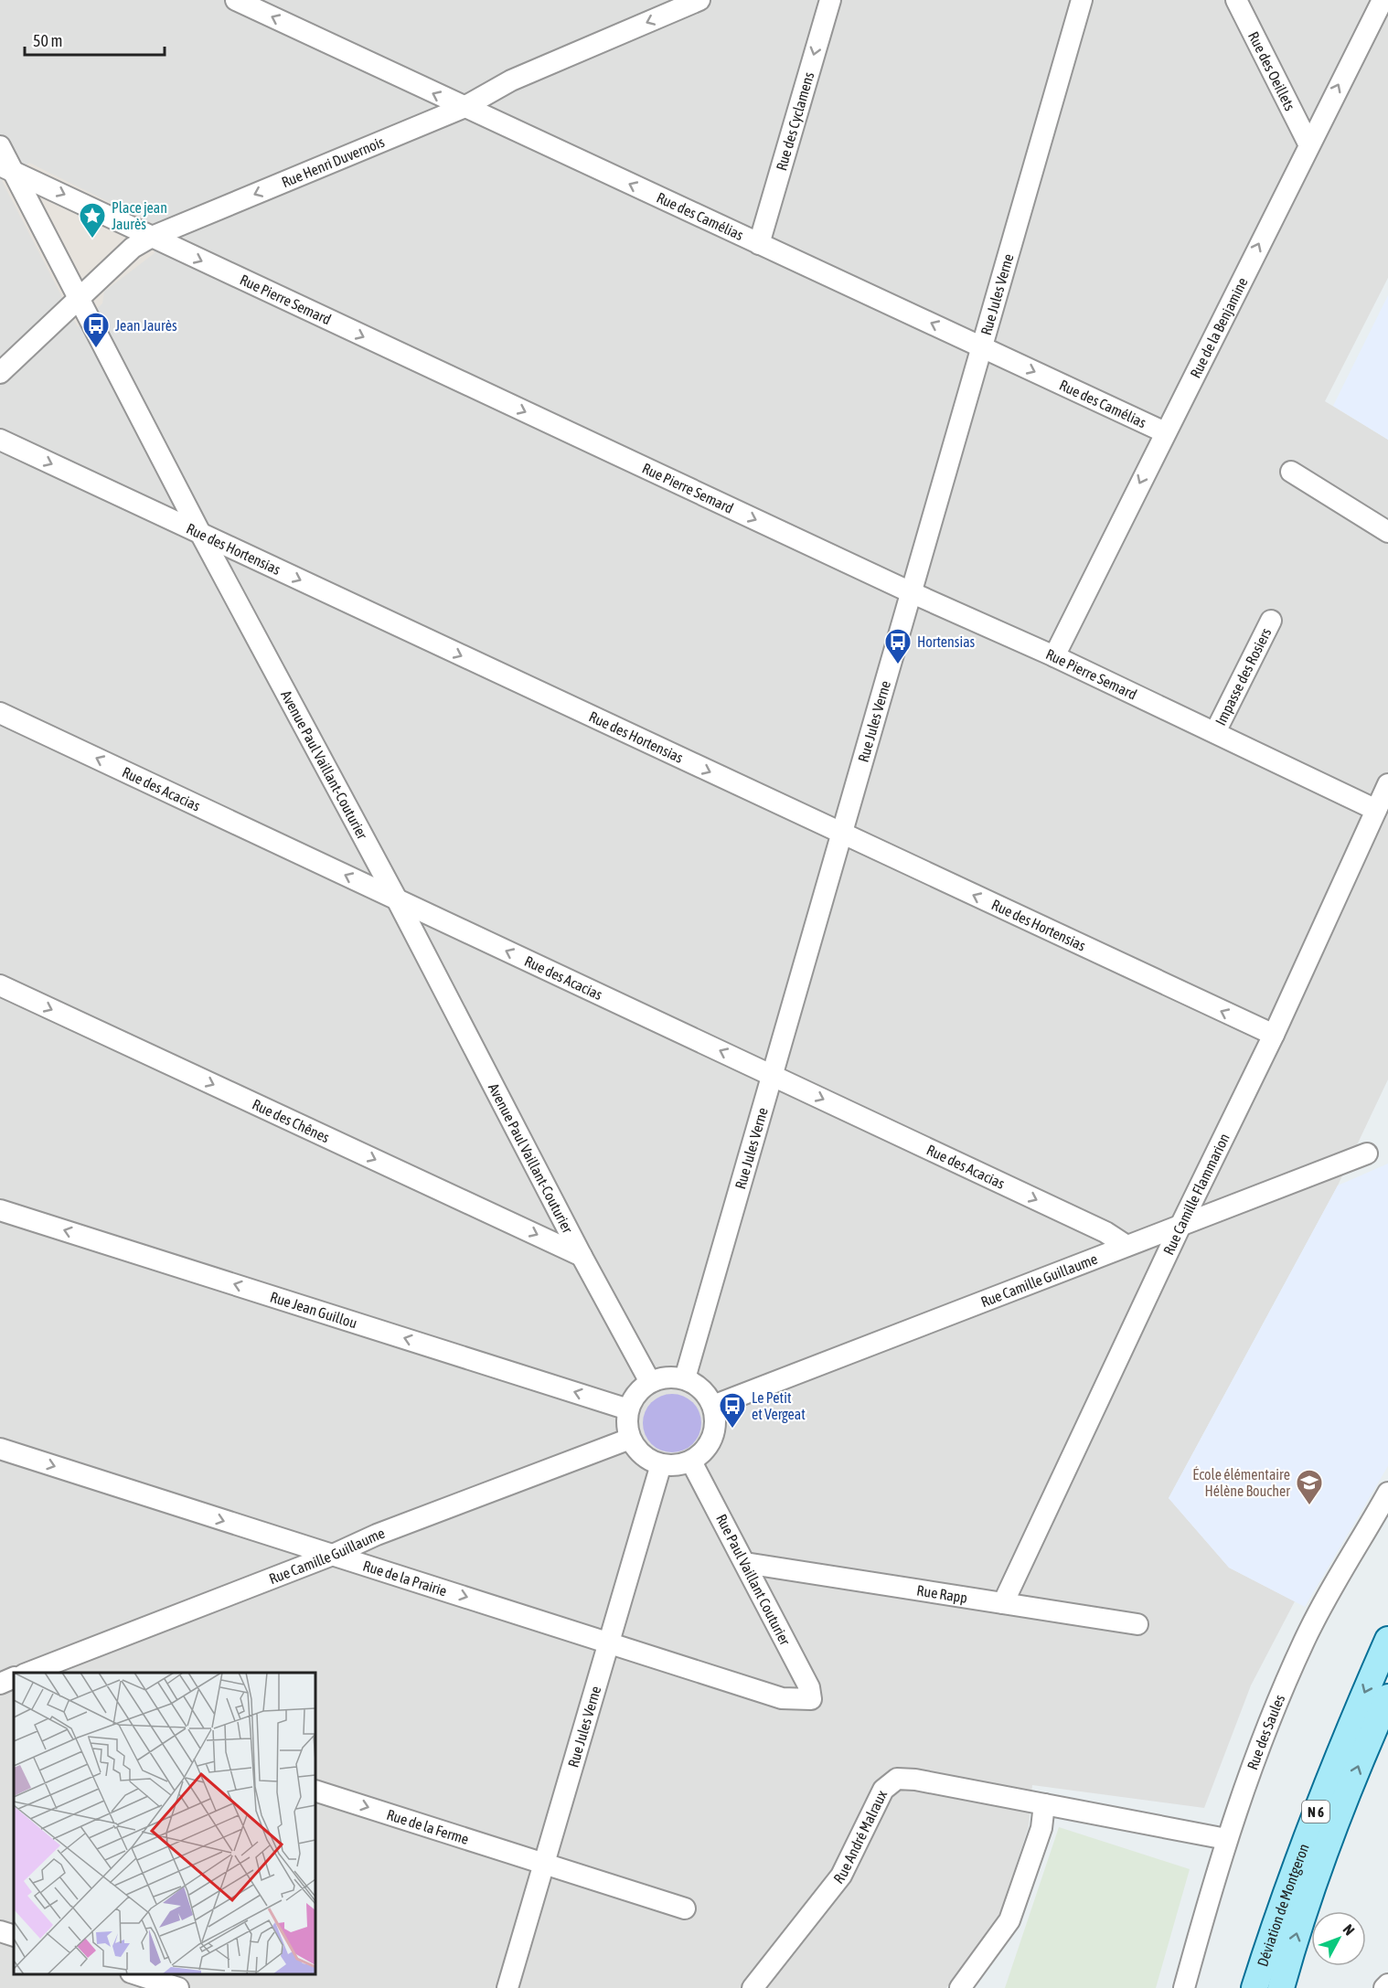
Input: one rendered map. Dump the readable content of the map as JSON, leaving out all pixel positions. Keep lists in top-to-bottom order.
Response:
{
  "streets": {
    "main road": ["N 6", "Déviation de Montgeron"],
    "street": [
      "Rue des Oeillets",
      "Rue des Cyclamens",
      "Rue Henri Duvernois",
      "Rue des Camélias",
      "Rue Jules Verne",
      "Rue Pierre Semard",
      "Rue de la Benjamine",
      "Rue des Hortensias",
      "Impasse des Rosiers",
      "Avenue Paul Vaillant-Couturier",
      "Rue des Acacias",
      "Rue des Chênes",
      "Rue Camille Flammarion",
      "Rue Camille Guillaume",
      "Rue Jean Guillou",
      "Rue de la Prairie",
      "Rue Paul Vaillant Couturier",
      "Rue Rapp",
      "Rue des Saules",
      "Rue de la Ferme",
      "Rue André Malraux"
    ]
  },
  "crossings": [
    ["Rue des Oeillets", "Rue de la Benjamine"],
    ["Rue des Cyclamens", "Rue des Camélias"],
    ["Rue Henri Duvernois", "Rue des Camélias"],
    ["Rue Henri Duvernois", "Rue Pierre Semard"],
    ["Rue Henri Duvernois", "Avenue Paul Vaillant-Couturier"],
    ["Rue des Camélias", "Rue Jules Verne"],
    ["Rue des Camélias", "Rue de la Benjamine"],
    ["Rue Jules Verne", "Rue Pierre Semard"],
    ["Rue Jules Verne", "Rue des Hortensias"],
    ["Rue Jules Verne", "Avenue Paul Vaillant-Couturier"],
    ["Rue Jules Verne", "Rue des Acacias"],
    ["Rue Jules Verne", "Rue Camille Guillaume"],
    ["Rue Jules Verne", "Rue Jean Guillou"],
    ["Rue Jules Verne", "Rue de la Prairie"],
    ["Rue Jules Verne", "Rue Paul Vaillant Couturier"],
    ["Rue Jules Verne", "Rue de la Ferme"],
    ["Rue Pierre Semard", "Rue de la Benjamine"],
    ["Rue Pierre Semard", "Impasse des Rosiers"],
    ["Rue Pierre Semard", "Avenue Paul Vaillant-Couturier"],
    ["Rue Pierre Semard", "Rue Camille Flammarion"],
    ["Rue des Hortensias", "Avenue Paul Vaillant-Couturier"],
    ["Rue des Hortensias", "Rue Camille Flammarion"],
    ["Avenue Paul Vaillant-Couturier", "Rue des Acacias"],
    ["Avenue Paul Vaillant-Couturier", "Rue des Chênes"],
    ["Avenue Paul Vaillant-Couturier", "Rue Camille Guillaume"],
    ["Avenue Paul Vaillant-Couturier", "Rue Jean Guillou"],
    ["Avenue Paul Vaillant-Couturier", "Rue Paul Vaillant Couturier"],
    ["Rue des Acacias", "Rue Camille Guillaume"],
    ["Rue Camille Flammarion", "Rue Camille Guillaume"],
    ["Rue Camille Flammarion", "Rue Rapp"],
    ["Rue Camille Guillaume", "Rue Jean Guillou"],
    ["Rue Camille Guillaume", "Rue de la Prairie"],
    ["Rue Camille Guillaume", "Rue Paul Vaillant Couturier"],
    ["Rue Jean Guillou", "Rue Paul Vaillant Couturier"],
    ["Rue de la Prairie", "Rue Paul Vaillant Couturier"],
    ["Rue Paul Vaillant Couturier", "Rue Rapp"],
    ["Rue des Saules", "Rue André Malraux"]
  ],
  "one_way": [
    "Rue des Cyclamens",
    "Rue Henri Duvernois",
    "Rue Pierre Semard",
    "Rue des Chênes",
    "Rue Jean Guillou",
    "Rue de la Prairie",
    "Rue de la Ferme"
  ],
  "places": {
    "place": ["Place jean Jaurès"],
    "bus stop": ["Jean Jaurès", "Hortensias", "Le Petit et Vergeat"],
    "school or university": ["École élémentaire Hélène Boucher"]
  },
  "scale_bar": "50 m",
  "north": "top right"
}
